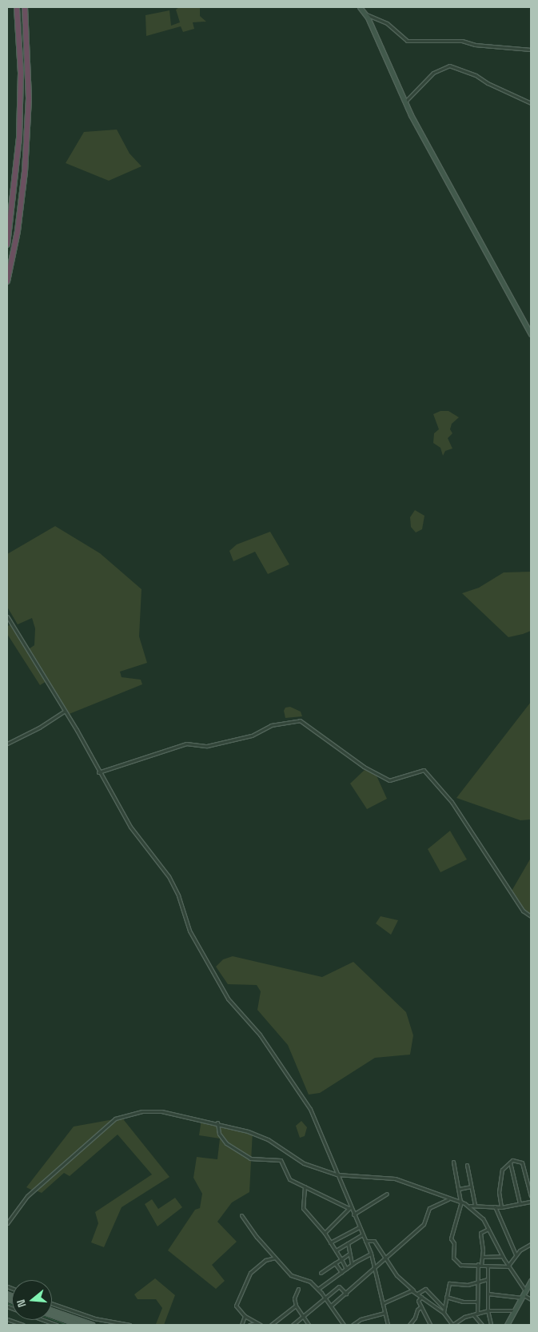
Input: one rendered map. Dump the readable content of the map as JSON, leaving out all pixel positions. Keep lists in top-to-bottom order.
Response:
{
  "north": "left"
}
